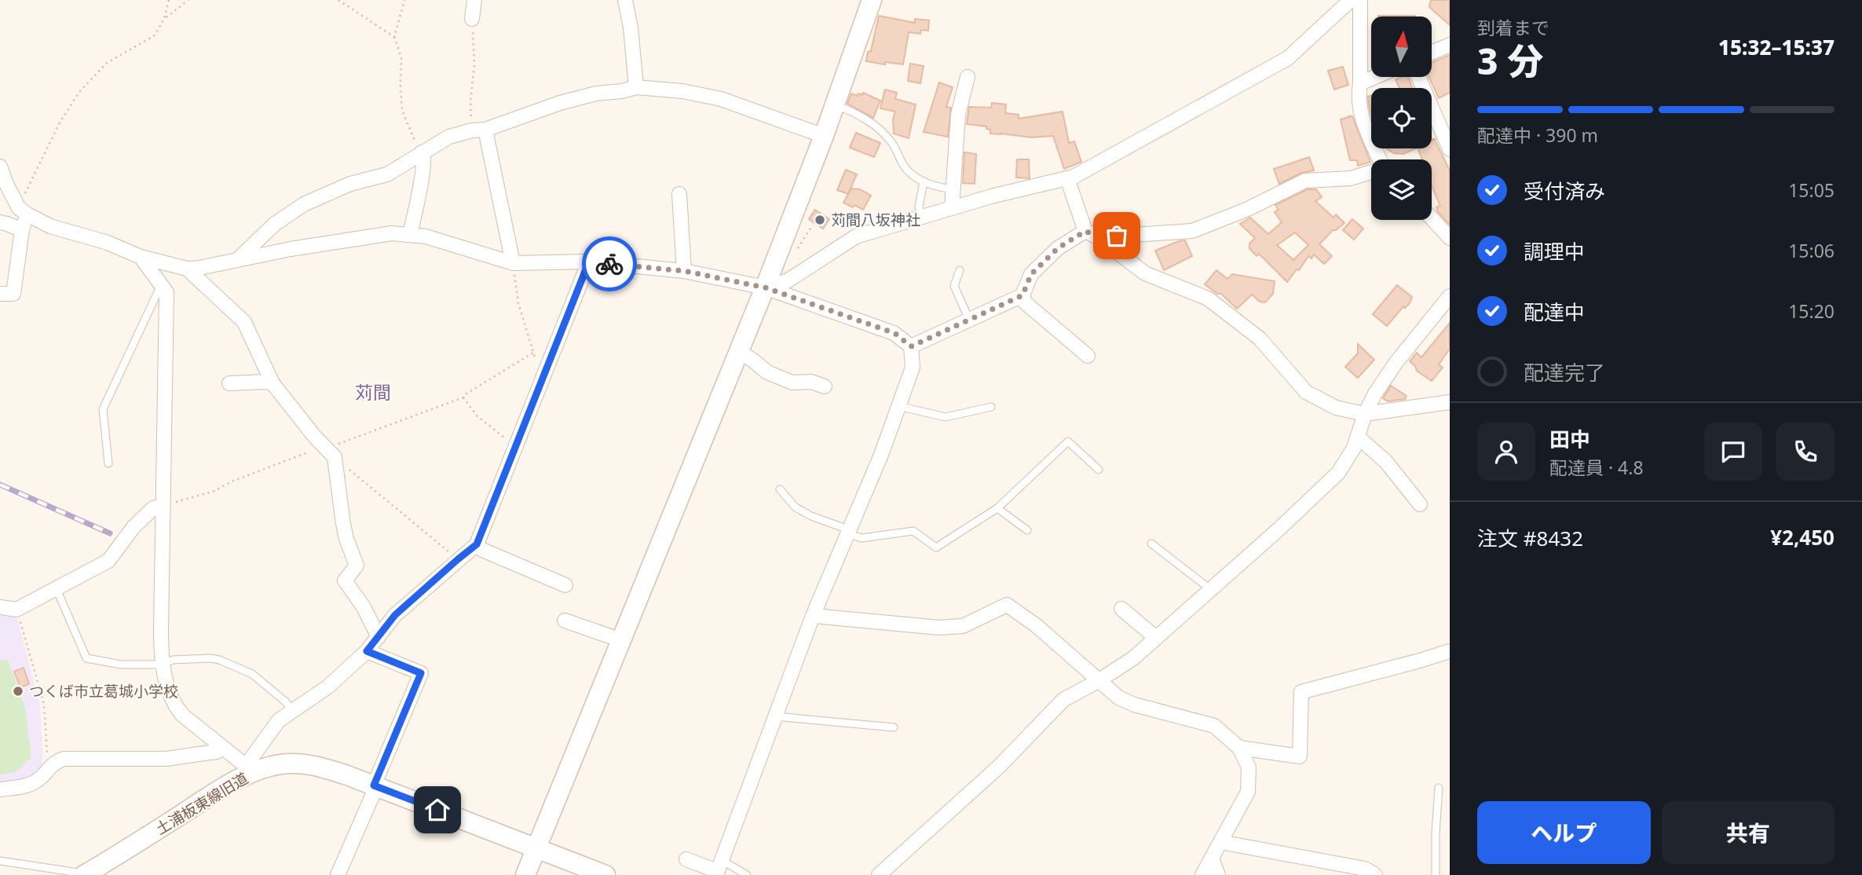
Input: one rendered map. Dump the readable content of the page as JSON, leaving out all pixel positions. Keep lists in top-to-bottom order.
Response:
{
  "streets": {
    "street": ["土浦板東線旧道"]
  },
  "districts": ["苅間"],
  "places": ["苅間八坂神社", "つくば市立葛城小学校"],
  "north": "top",
  "page": {
    "heading": ["3 分", "到着まで", "15:32–15:37"],
    "panel": [
      "田中",
      "配達員 · 4.8",
      "注文 #8432",
      "¥2,450"
    ],
    "bar": "配達中 · 390 m",
    "list": [
      ["受付済み", "15:05"],
      ["調理中", "15:06"],
      ["配達中", "15:20"],
      "配達完了"
    ],
    "buttons": ["ヘルプ", "共有"]
  }
}
